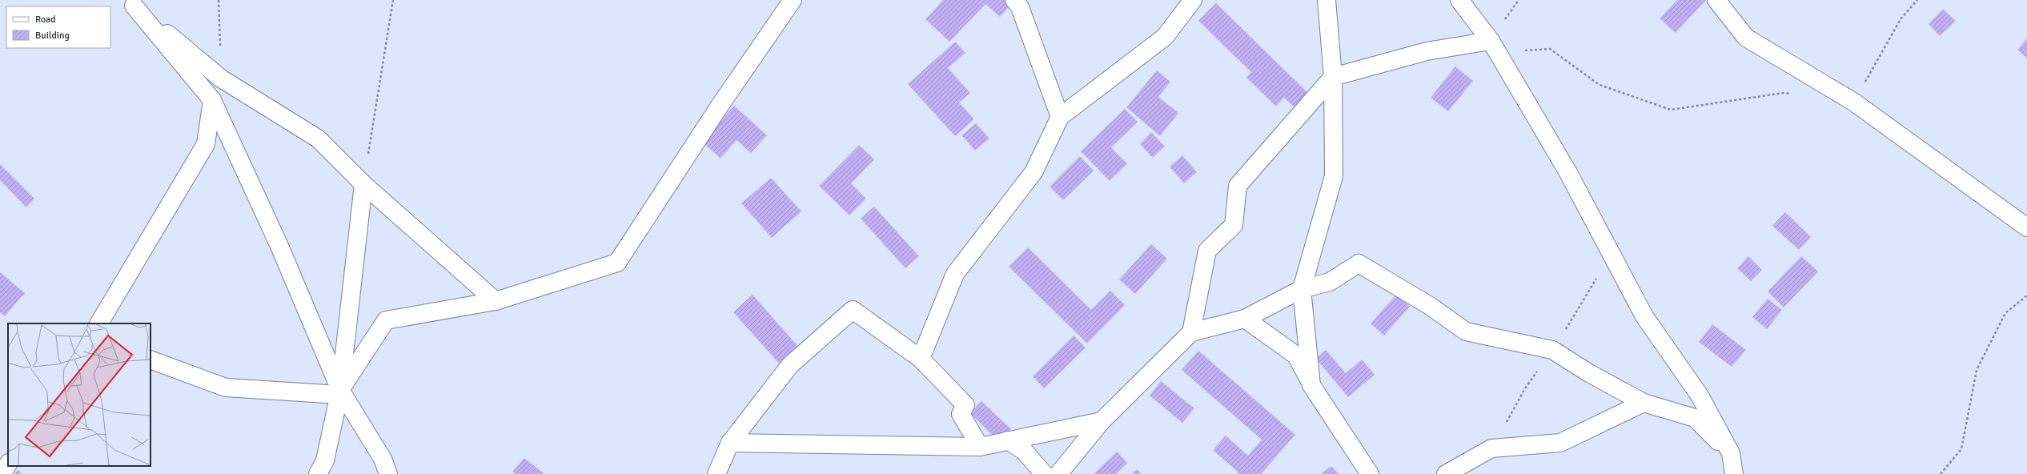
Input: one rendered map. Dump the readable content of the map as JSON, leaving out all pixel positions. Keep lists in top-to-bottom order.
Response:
{
  "legend": ["Road", "Building"]
}
